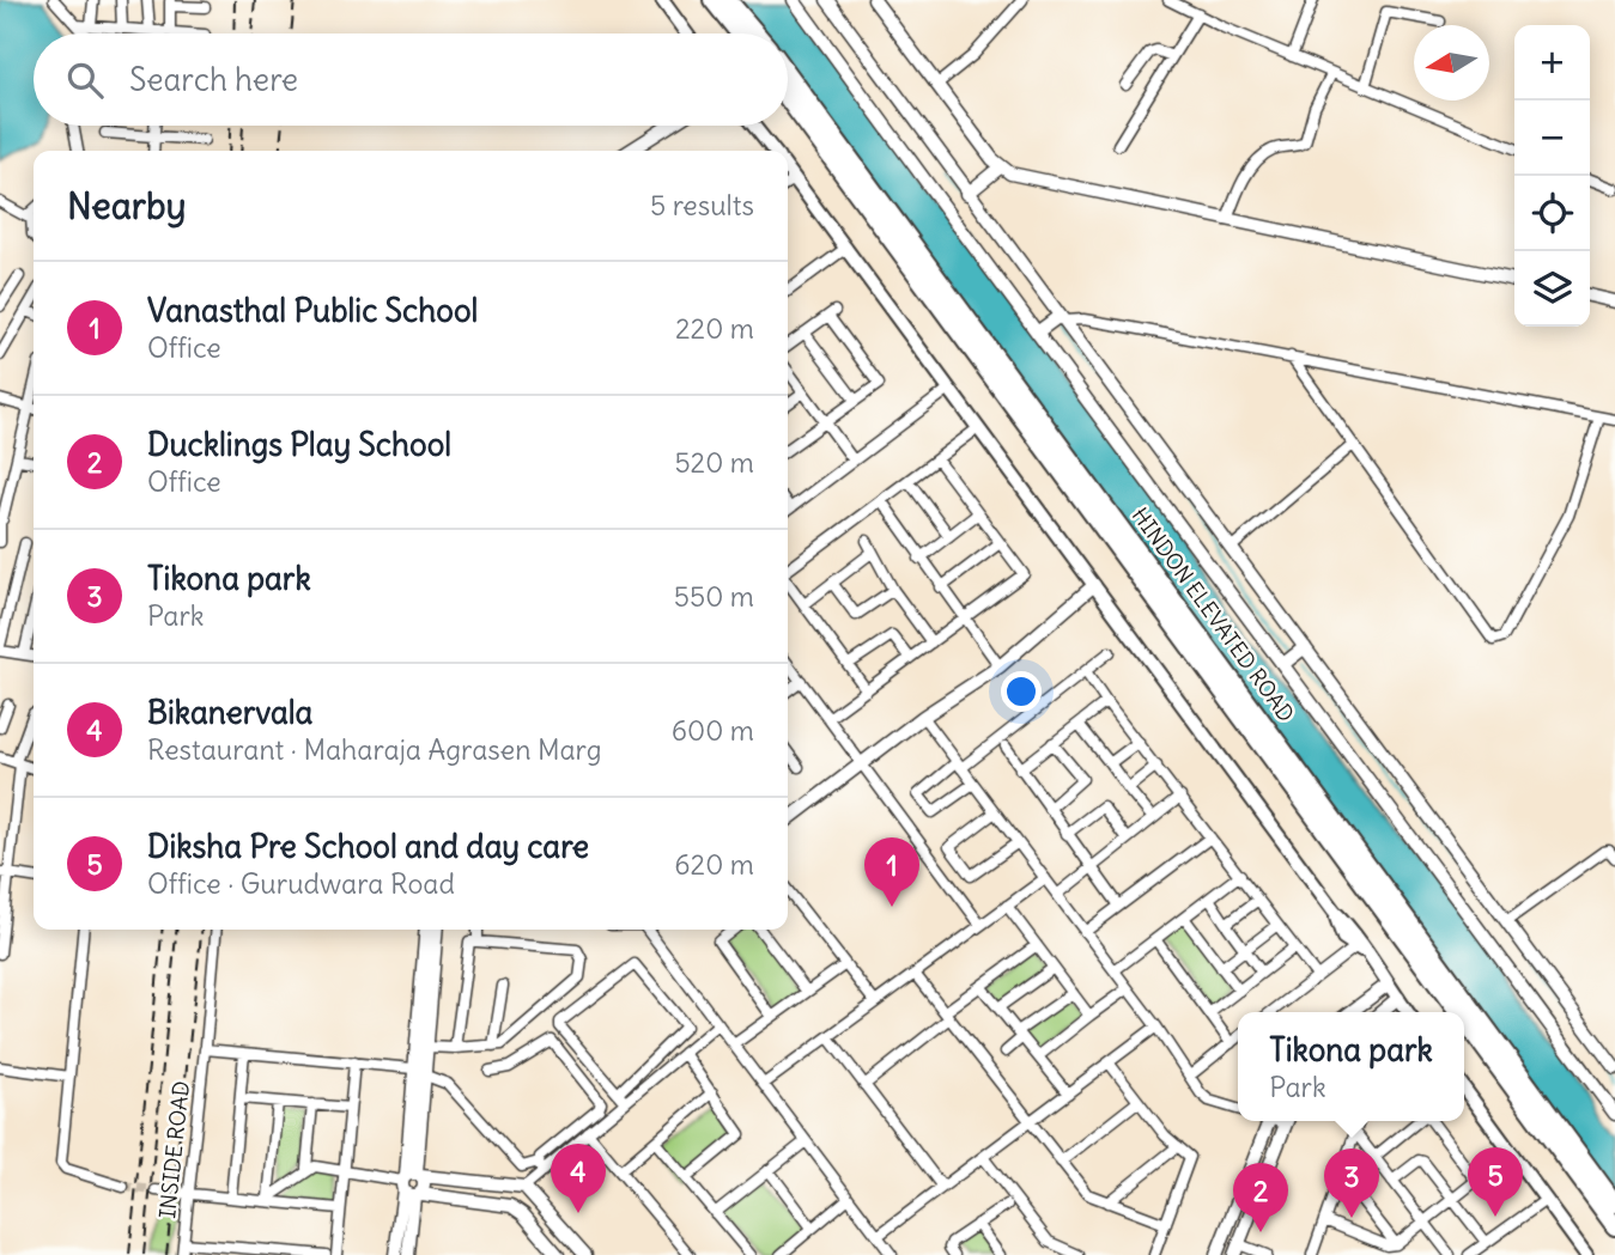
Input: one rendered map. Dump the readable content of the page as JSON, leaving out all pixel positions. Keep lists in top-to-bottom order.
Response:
{
  "streets": {
    "highway": ["HINDON ELEVATED ROAD"],
    "street": ["INSIDE ROAD"]
  },
  "north": "left",
  "page": {
    "map_buttons": ["+", "−"],
    "search": "Search here",
    "heading": ["Nearby", "5 results"],
    "list": [
      {
        "mark": "1",
        "name": "Vanasthal Public School",
        "note": "Office",
        "value": "220 m"
      },
      {
        "mark": "2",
        "name": "Ducklings Play School",
        "note": "Office",
        "value": "520 m"
      },
      {
        "mark": "3",
        "name": "Tikona park",
        "note": "Park",
        "value": "550 m"
      },
      {
        "mark": "4",
        "name": "Bikanervala",
        "note": "Restaurant · Maharaja Agrasen Marg",
        "value": "600 m"
      },
      {
        "mark": "5",
        "name": "Diksha Pre School and day care",
        "note": "Office · Gurudwara Road",
        "value": "620 m"
      }
    ],
    "pins": [
      "1",
      "4",
      "5",
      "3",
      "2"
    ],
    "popup": ["Tikona park", "Park"]
  }
}
